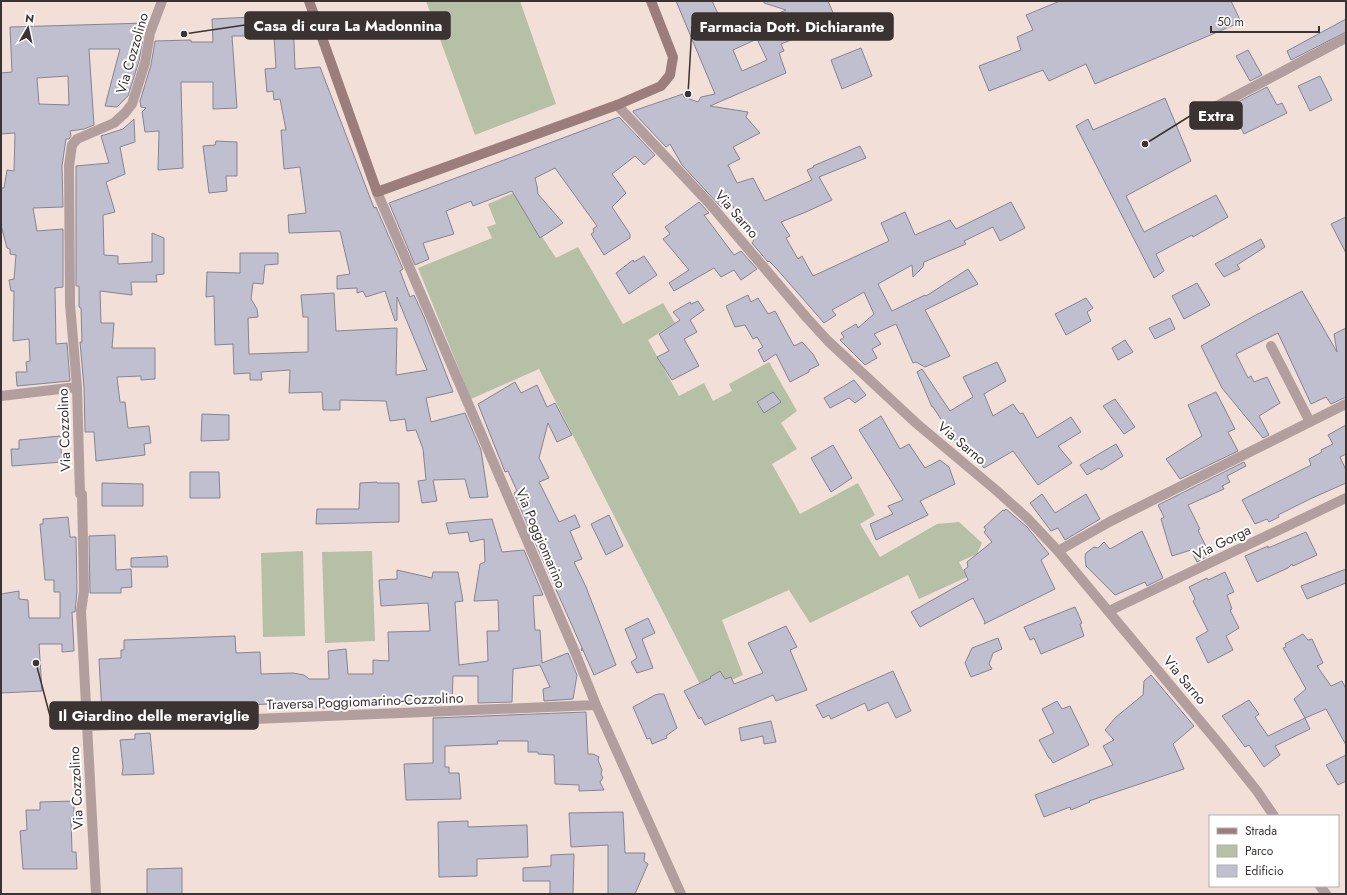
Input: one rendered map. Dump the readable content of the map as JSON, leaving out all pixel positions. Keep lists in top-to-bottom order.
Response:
{
  "streets": {
    "street": [
      "Via Cozzolino",
      "Via Sarno",
      "Via Poggiomarino",
      "Via Gorga",
      "Traversa Poggiomarino-Cozzolino"
    ]
  },
  "crossings": [
    ["Via Cozzolino", "Traversa Poggiomarino-Cozzolino"],
    ["Via Sarno", "Via Gorga"],
    ["Via Poggiomarino", "Traversa Poggiomarino-Cozzolino"]
  ],
  "places": [
    "Casa di cura La Madonnina",
    "Farmacia Dott. Dichiarante",
    "Extra",
    "Il Giardino delle meraviglie"
  ],
  "legend": ["Strada", "Parco", "Edificio"],
  "scale_bar": "50 m",
  "north": "top"
}
